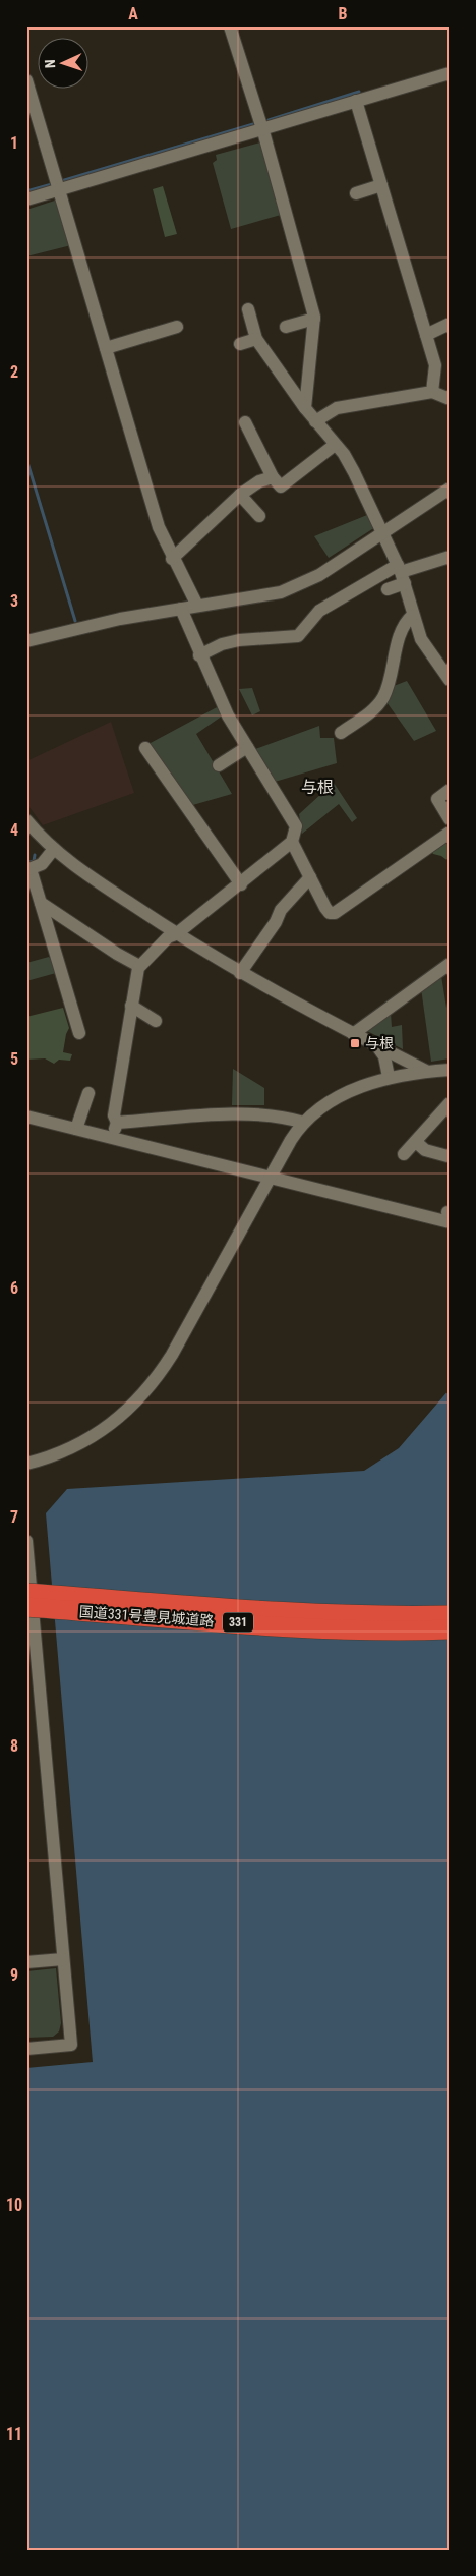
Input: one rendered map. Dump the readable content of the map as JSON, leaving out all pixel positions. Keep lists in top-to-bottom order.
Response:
{
  "streets": {
    "highway": ["国道331号豊見城道路", "331"]
  },
  "districts": ["与根"],
  "places": {
    "transit": ["与根"]
  },
  "north": "left",
  "grid": {
    "columns": ["A", "B"],
    "rows": [
      "1",
      "2",
      "3",
      "4",
      "5",
      "6",
      "7",
      "8",
      "9",
      "10",
      "11"
    ]
  }
}
